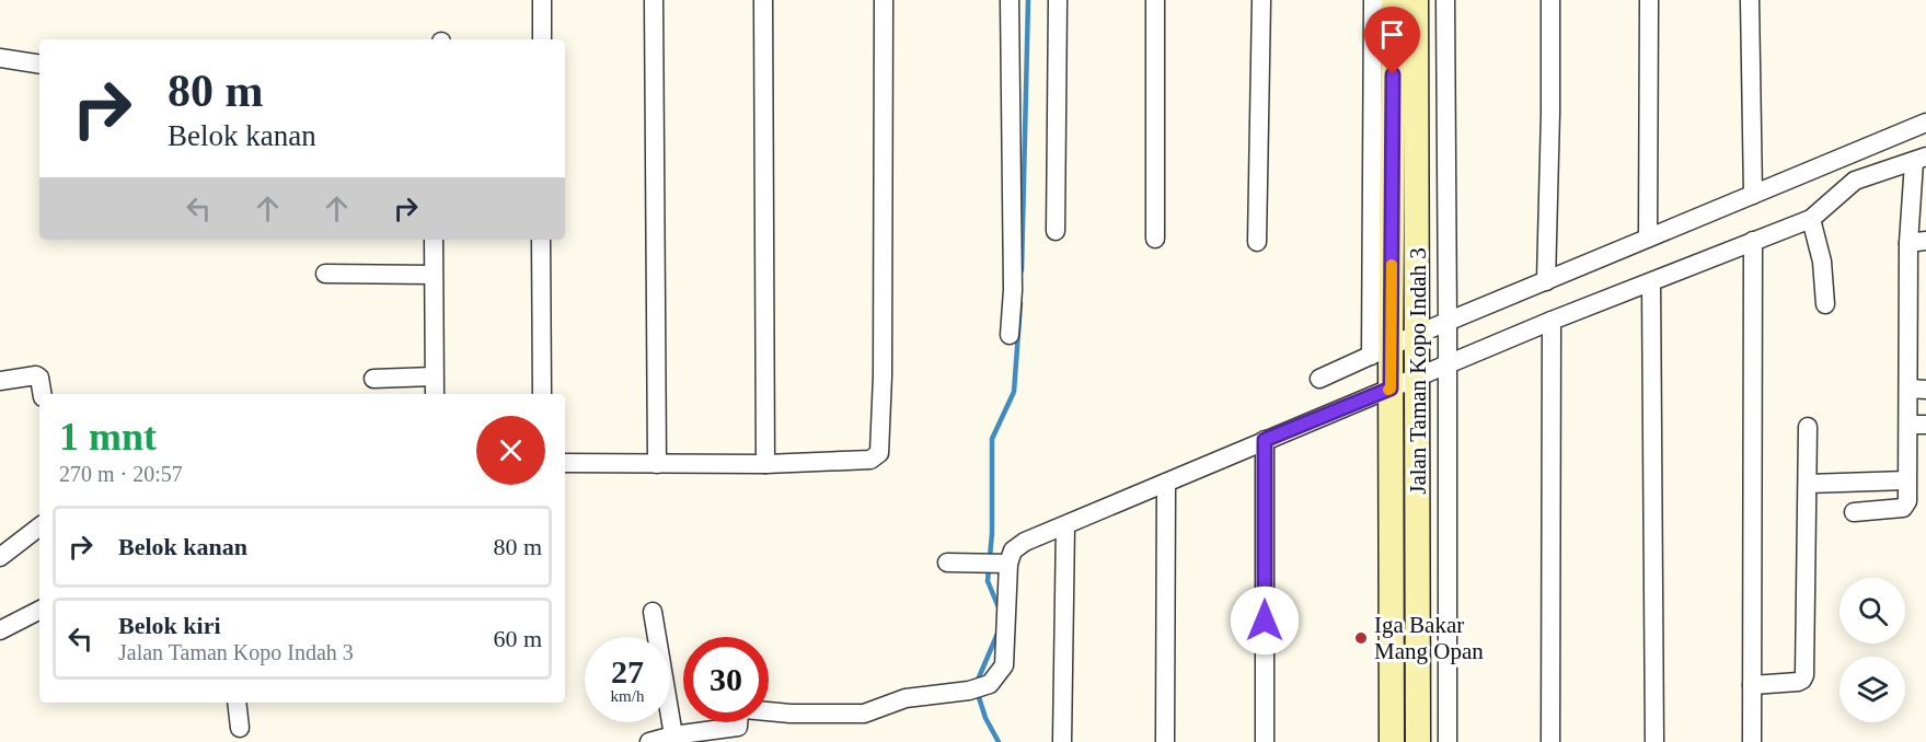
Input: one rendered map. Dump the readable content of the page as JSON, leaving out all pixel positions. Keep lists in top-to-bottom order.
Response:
{
  "streets": {
    "main road": ["Jalan Taman Kopo Indah 3"]
  },
  "places": ["Iga Bakar Mang Opan"],
  "page": {
    "turn": ["80 m", "Belok kanan"],
    "heading": ["1 mnt", "270 m · 20:57"],
    "list": [
      {
        "name": "Belok kanan",
        "value": "80 m"
      },
      {
        "name": "Belok kiri",
        "note": "Jalan Taman Kopo Indah 3",
        "value": "60 m"
      }
    ],
    "speed": "27 km/h",
    "limit": "30"
  }
}
